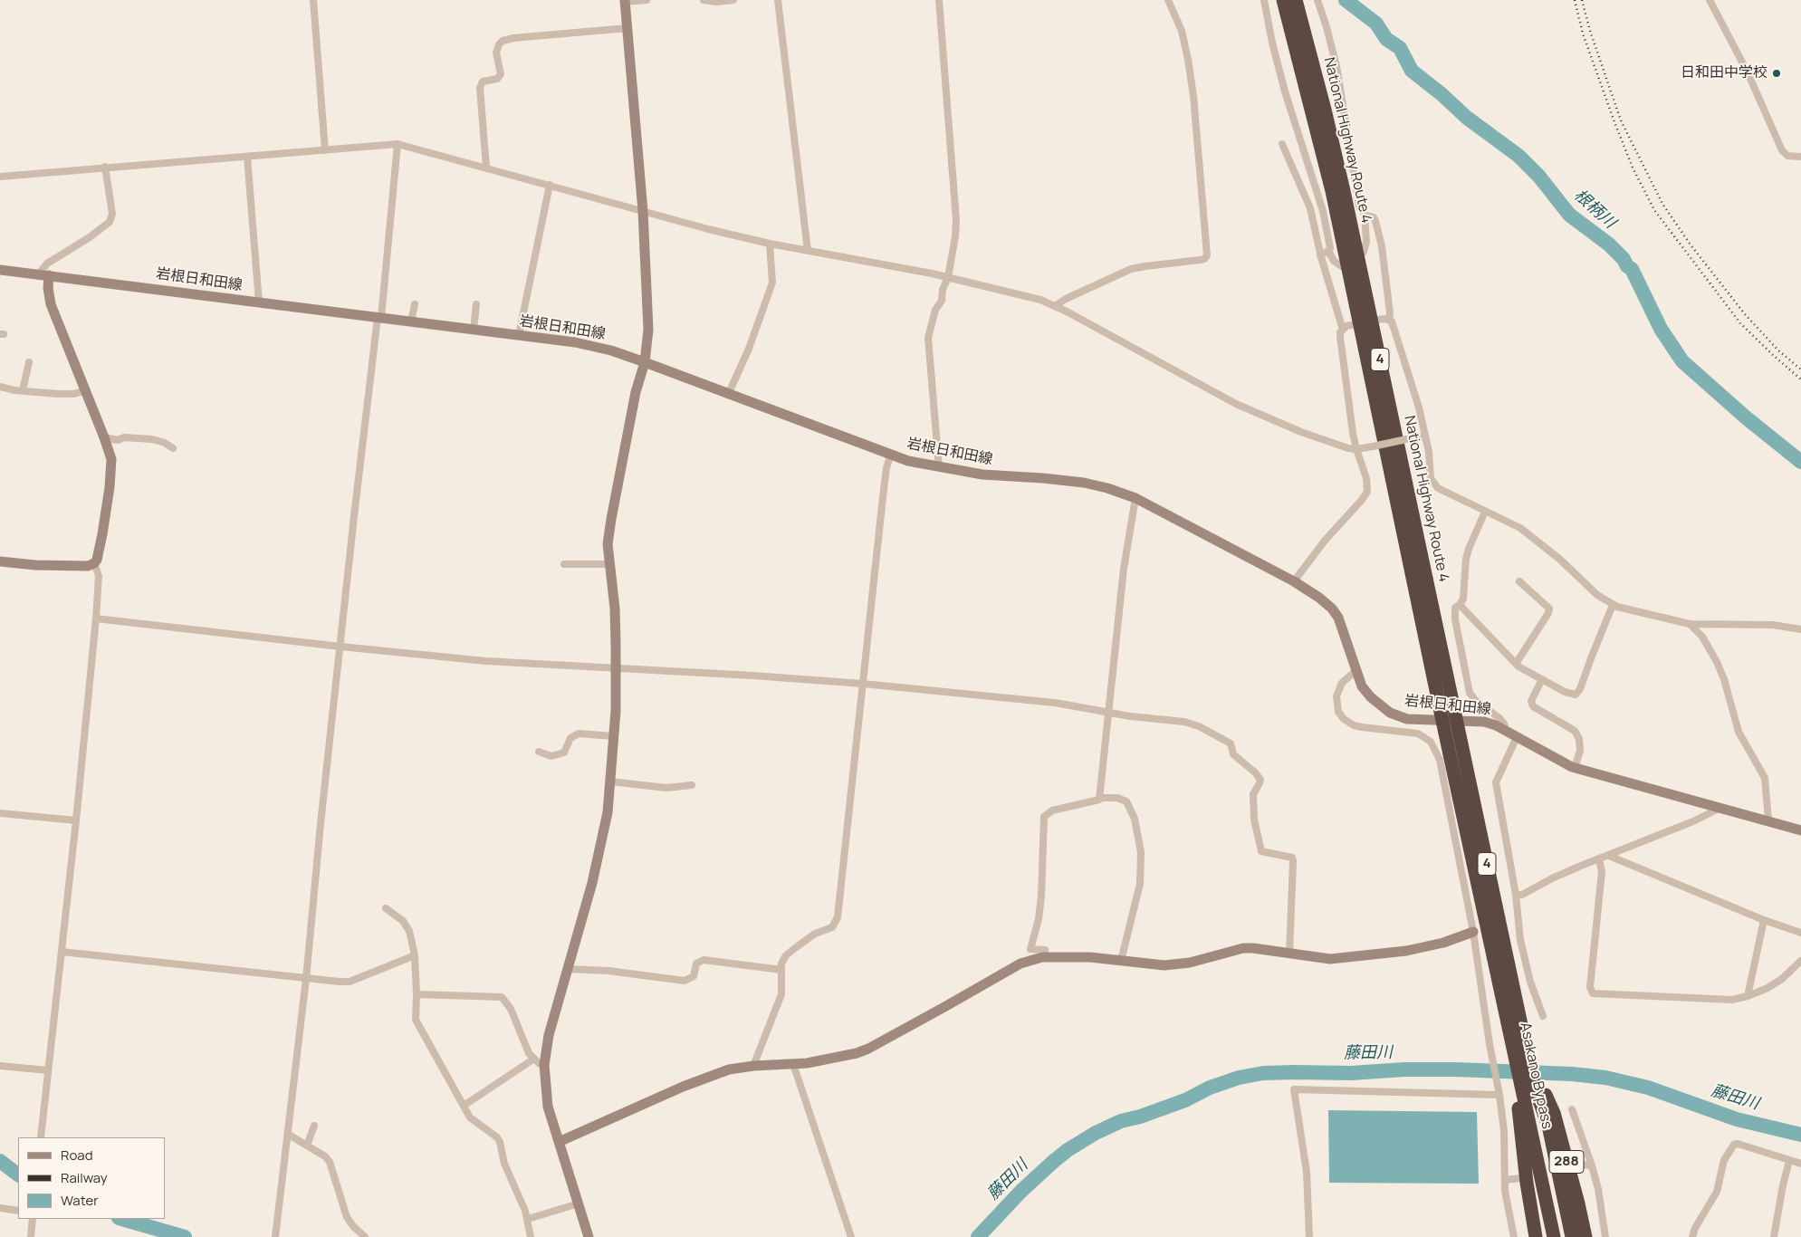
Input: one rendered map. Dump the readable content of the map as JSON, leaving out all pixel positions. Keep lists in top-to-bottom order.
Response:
{
  "streets": {
    "highway": [
      "National Highway Route 4",
      "4",
      "Asakano Bypass",
      "288"
    ],
    "street": ["岩根日和田線"]
  },
  "crossings": [
    ["National Highway Route 4", "岩根日和田線"],
    ["National Highway Route 4", "288"],
    ["Asakano Bypass", "288"]
  ],
  "water": ["根柄川", "藤田川"],
  "places": ["日和田中学校"],
  "legend": ["Road", "Railway", "Water"]
}
